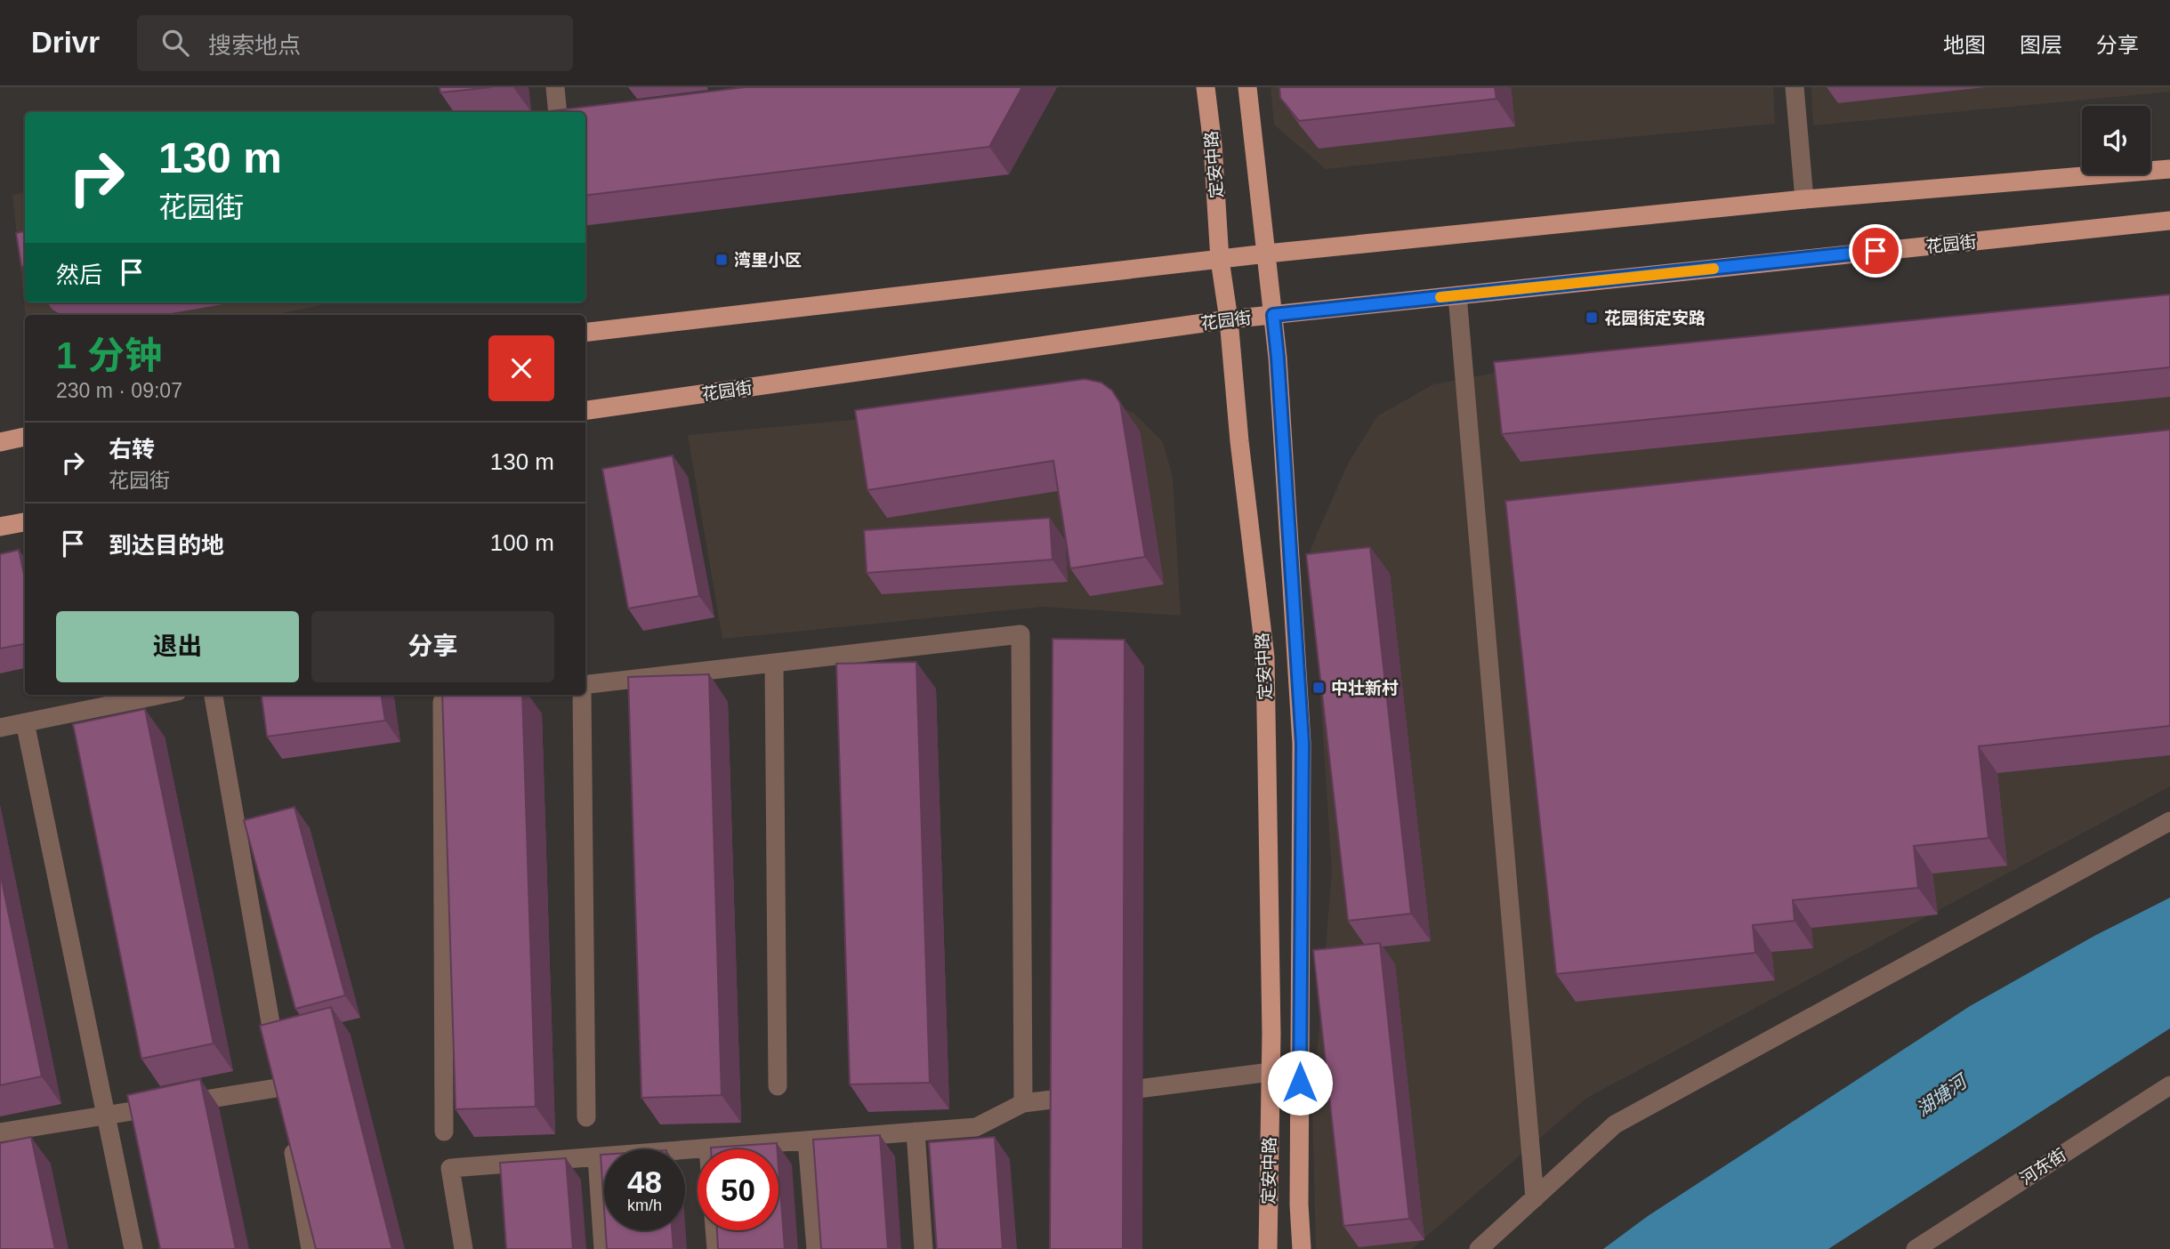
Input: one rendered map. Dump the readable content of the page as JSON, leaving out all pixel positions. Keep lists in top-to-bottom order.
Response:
{
  "streets": {
    "main road": ["定安中路", "花园街"],
    "street": ["河东街"]
  },
  "crossings": [
    ["定安中路", "花园街"]
  ],
  "water": ["湖塘河"],
  "places": {
    "transit": ["湾里小区", "花园街定安路", "中壮新村"]
  },
  "page": {
    "header": "Drivr",
    "search": "搜索地点",
    "nav": ["地图", "图层", "分享"],
    "turn": ["130 m", "花园街"],
    "then": "然后",
    "heading": ["1 分钟", "230 m · 09:07"],
    "list": [
      {
        "name": "右转",
        "note": "花园街",
        "value": "130 m"
      },
      {
        "name": "到达目的地",
        "value": "100 m"
      }
    ],
    "buttons": ["退出", "分享"],
    "speed": "48 km/h",
    "limit": "50"
  }
}
